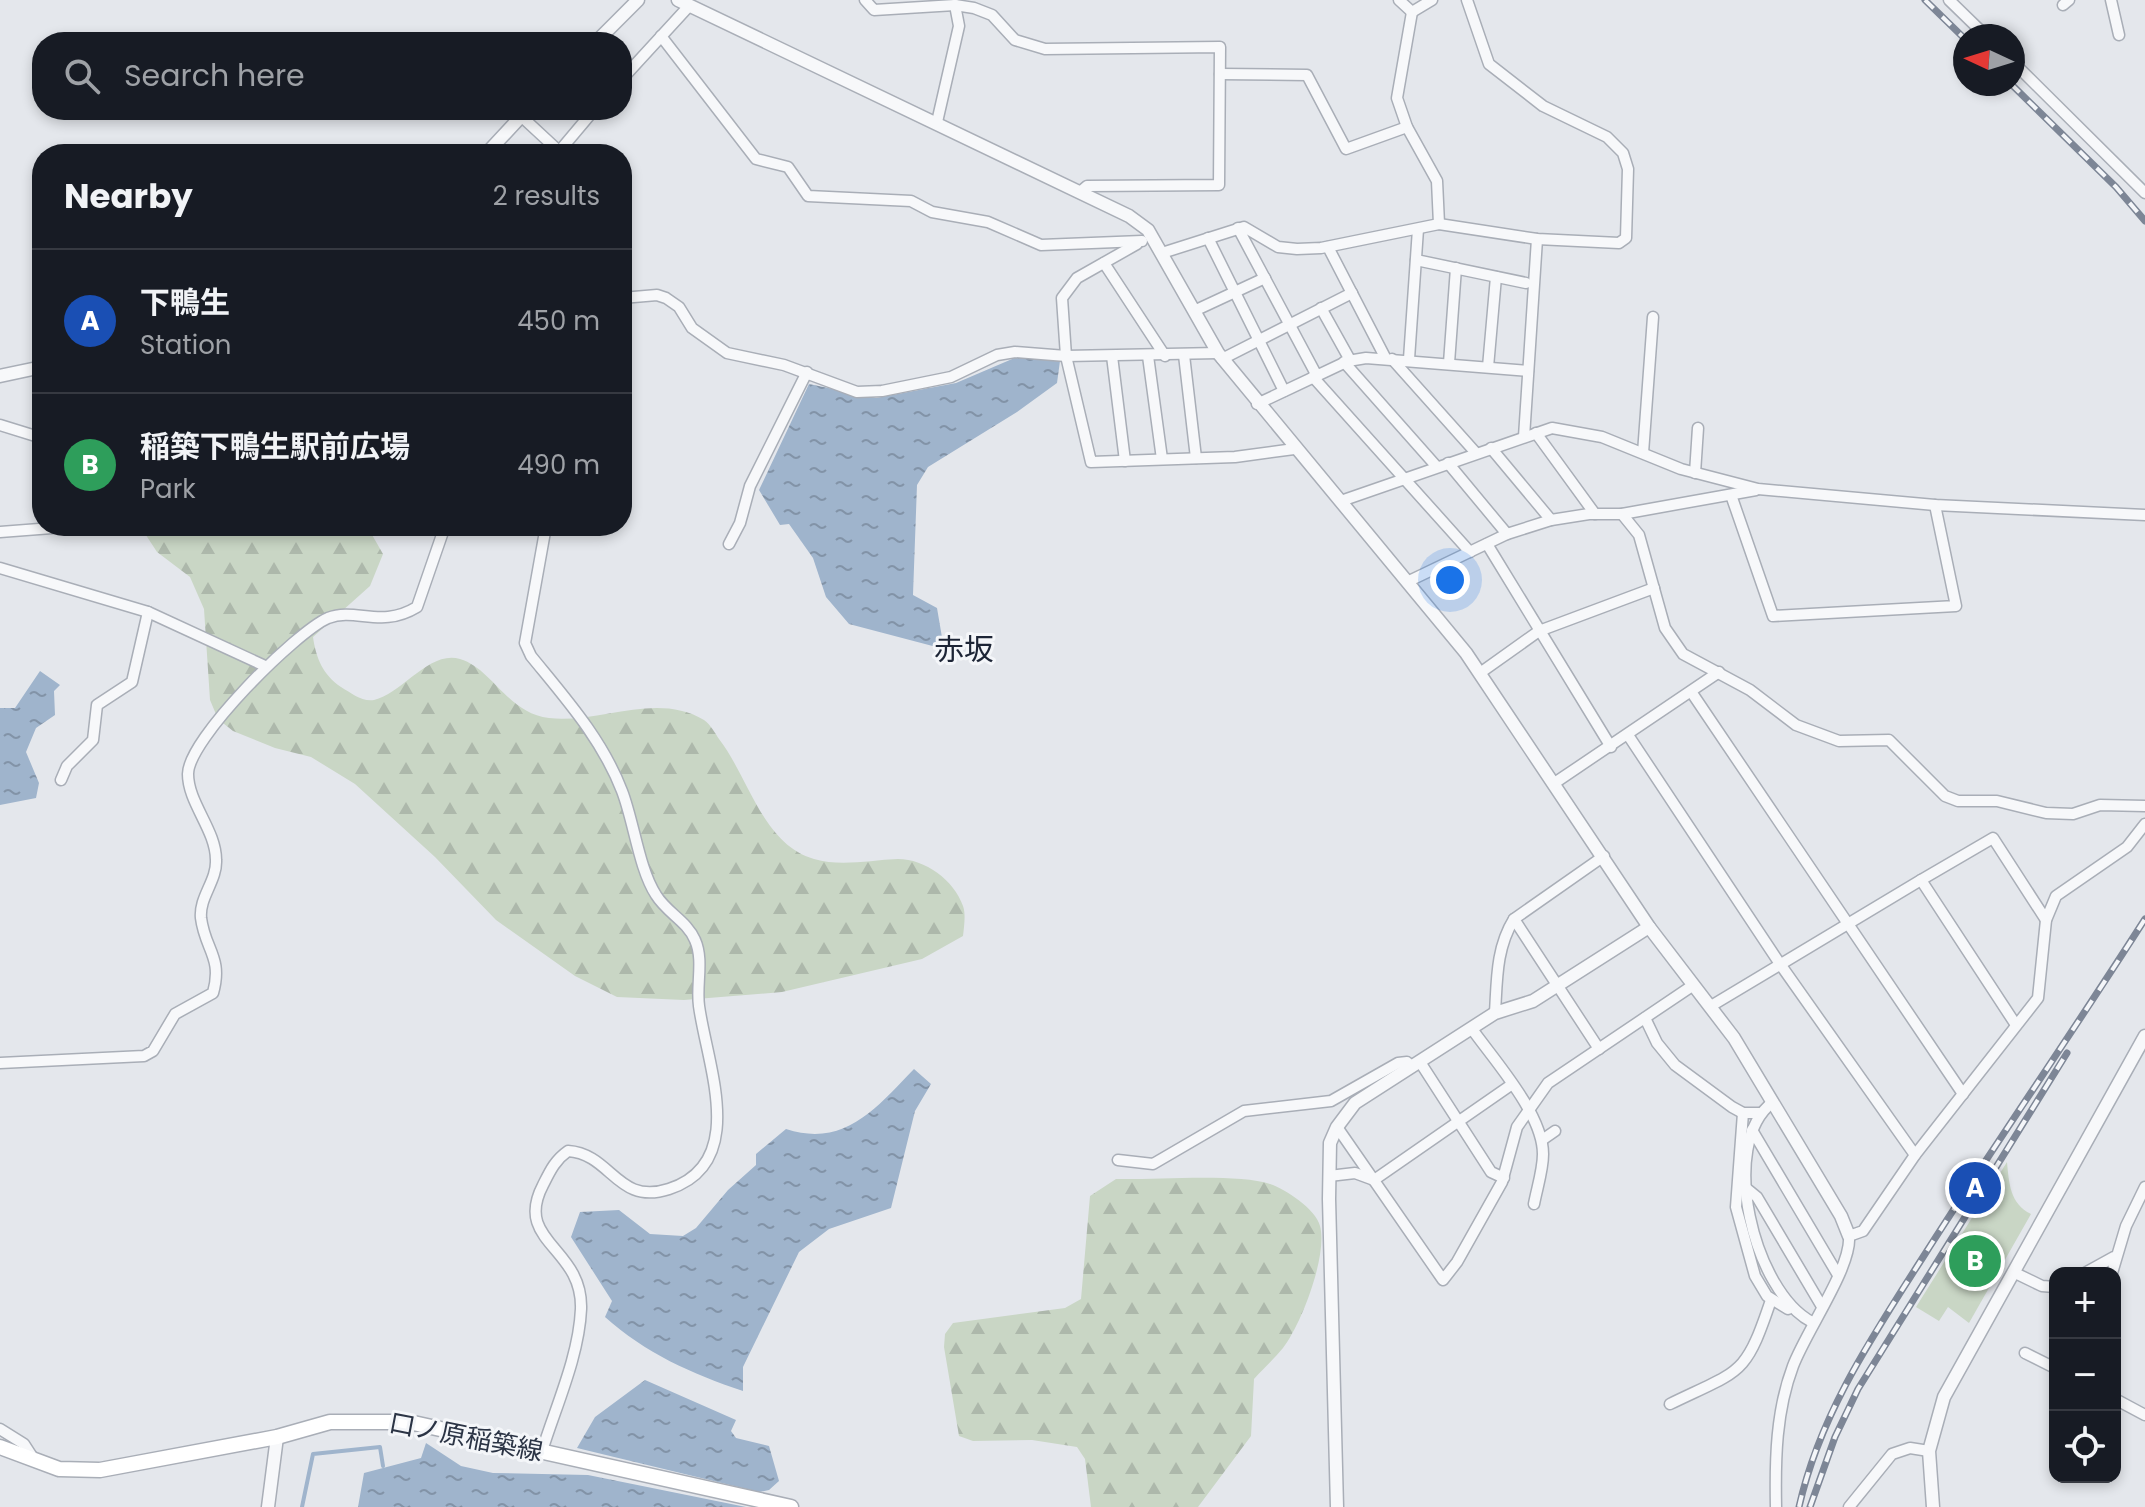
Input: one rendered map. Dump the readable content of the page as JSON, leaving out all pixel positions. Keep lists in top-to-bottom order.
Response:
{
  "streets": {
    "main road": ["口ノ原稲築線"]
  },
  "districts": ["赤坂"],
  "north": "left",
  "page": {
    "search": "Search here",
    "heading": ["Nearby", "2 results"],
    "list": [
      {
        "mark": "A",
        "name": "下鴨生",
        "note": "Station",
        "value": "450 m"
      },
      {
        "mark": "B",
        "name": "稲築下鴨生駅前広場",
        "note": "Park",
        "value": "490 m"
      }
    ],
    "pins": ["A", "B"],
    "map_buttons": ["+", "−"]
  }
}
